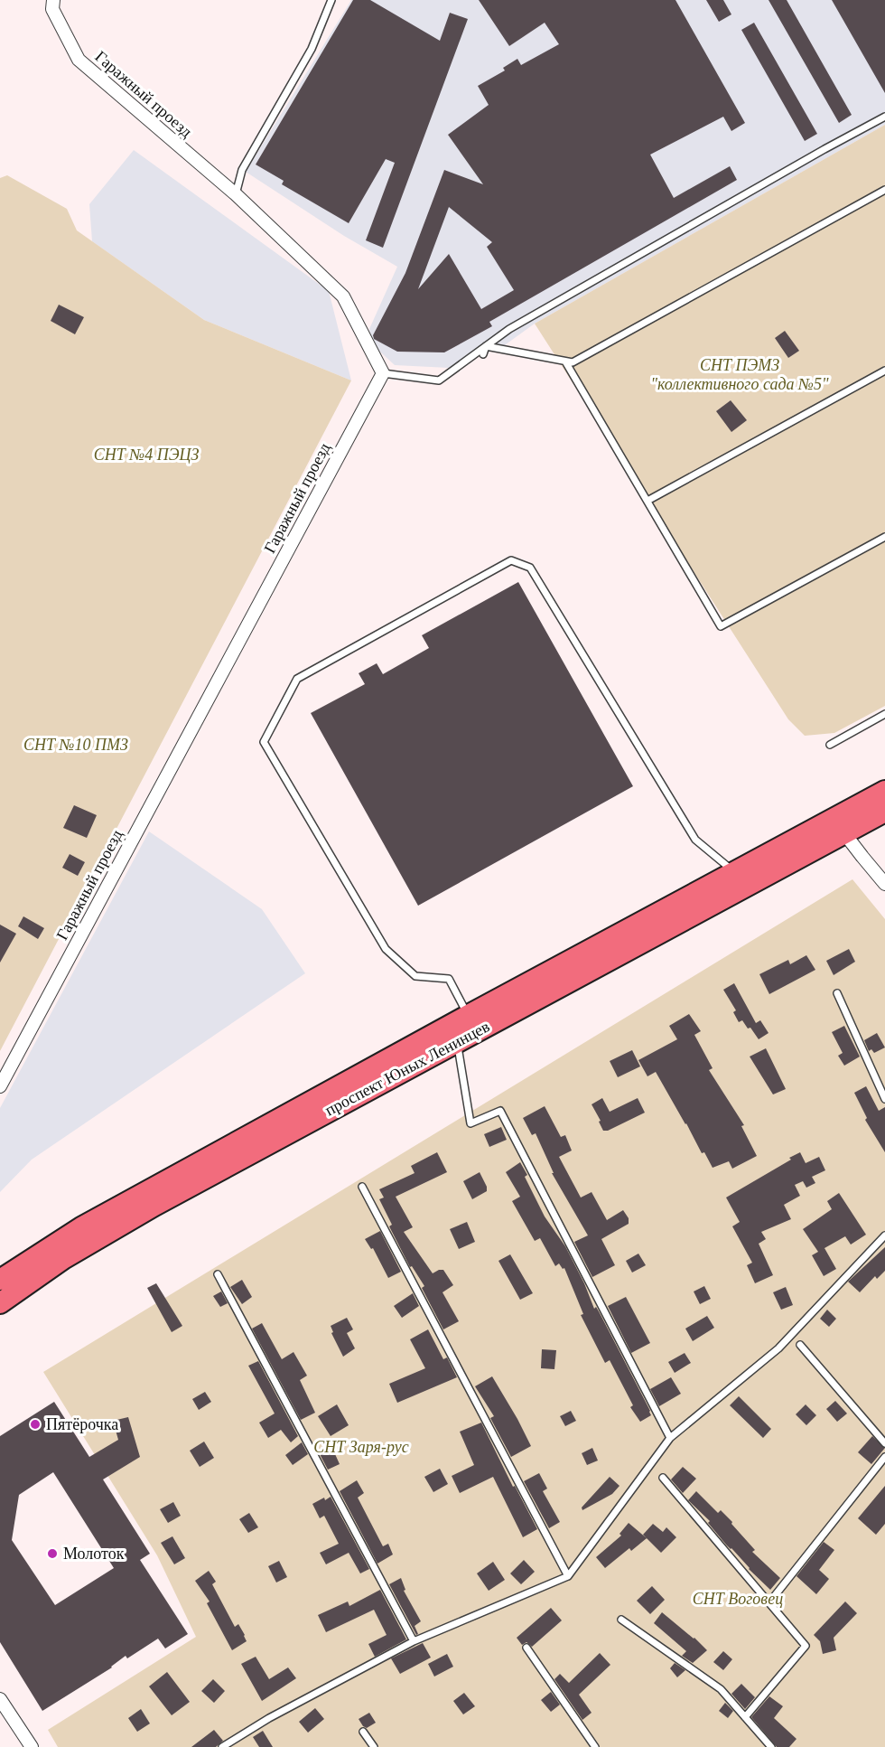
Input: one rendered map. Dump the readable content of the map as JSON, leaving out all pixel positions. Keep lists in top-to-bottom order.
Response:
{
  "streets": {
    "main road": ["проспект Юных Ленинцев"],
    "street": ["Гаражный проезд"]
  },
  "parks": [
    "СНТ ПЭМЗ \"коллективного сада №5\"",
    "СНТ №4 ПЭЦЗ",
    "СНТ №10 ПМЗ",
    "СНТ Заря-рус",
    "СНТ Воговец"
  ],
  "places": ["Пятёрочка", "Молоток"]
}
